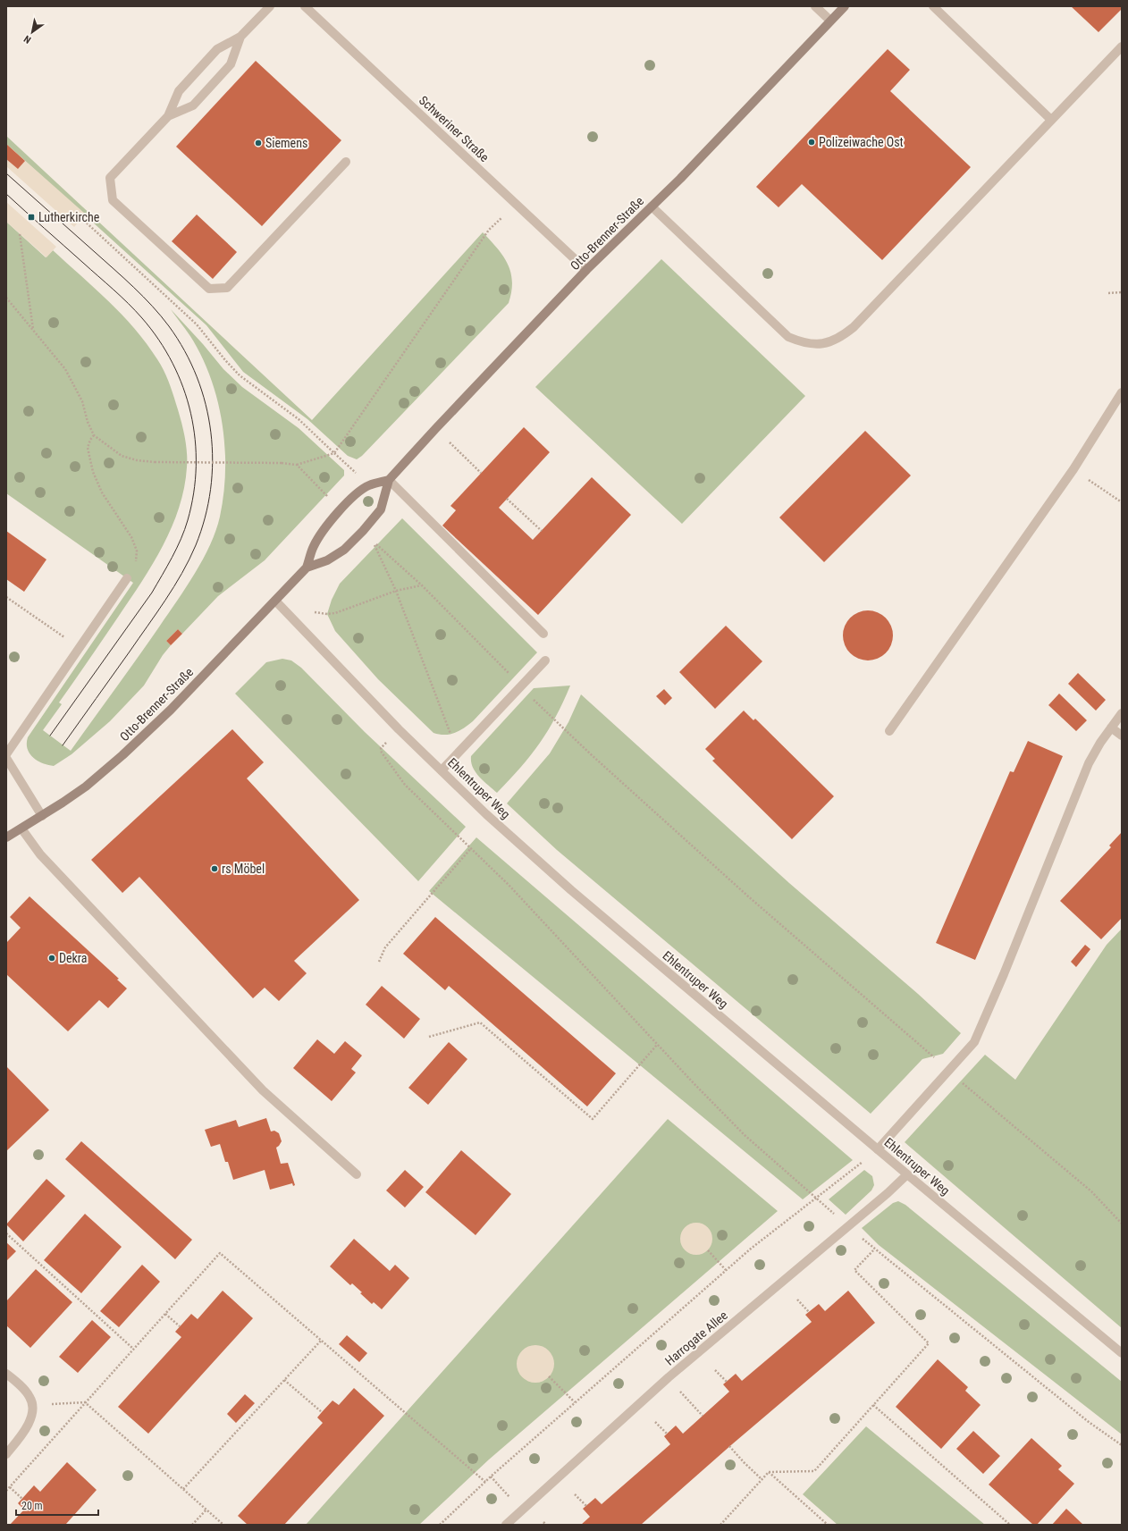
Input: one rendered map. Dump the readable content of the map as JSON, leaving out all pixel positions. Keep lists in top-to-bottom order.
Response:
{
  "streets": {
    "street": [
      "Schweriner Straße",
      "Otto-Brenner-Straße",
      "Ehlentruper Weg",
      "Harrogate Allee"
    ]
  },
  "crossings": [
    ["Schweriner Straße", "Otto-Brenner-Straße"],
    ["Otto-Brenner-Straße", "Ehlentruper Weg"],
    ["Ehlentruper Weg", "Harrogate Allee"]
  ],
  "places": {
    "other": [
      "Polizeiwache Ost",
      "Siemens",
      "rs Möbel",
      "Dekra"
    ],
    "transit": ["Lutherkirche"]
  },
  "scale_bar": "20 m",
  "north": "bottom left"
}
